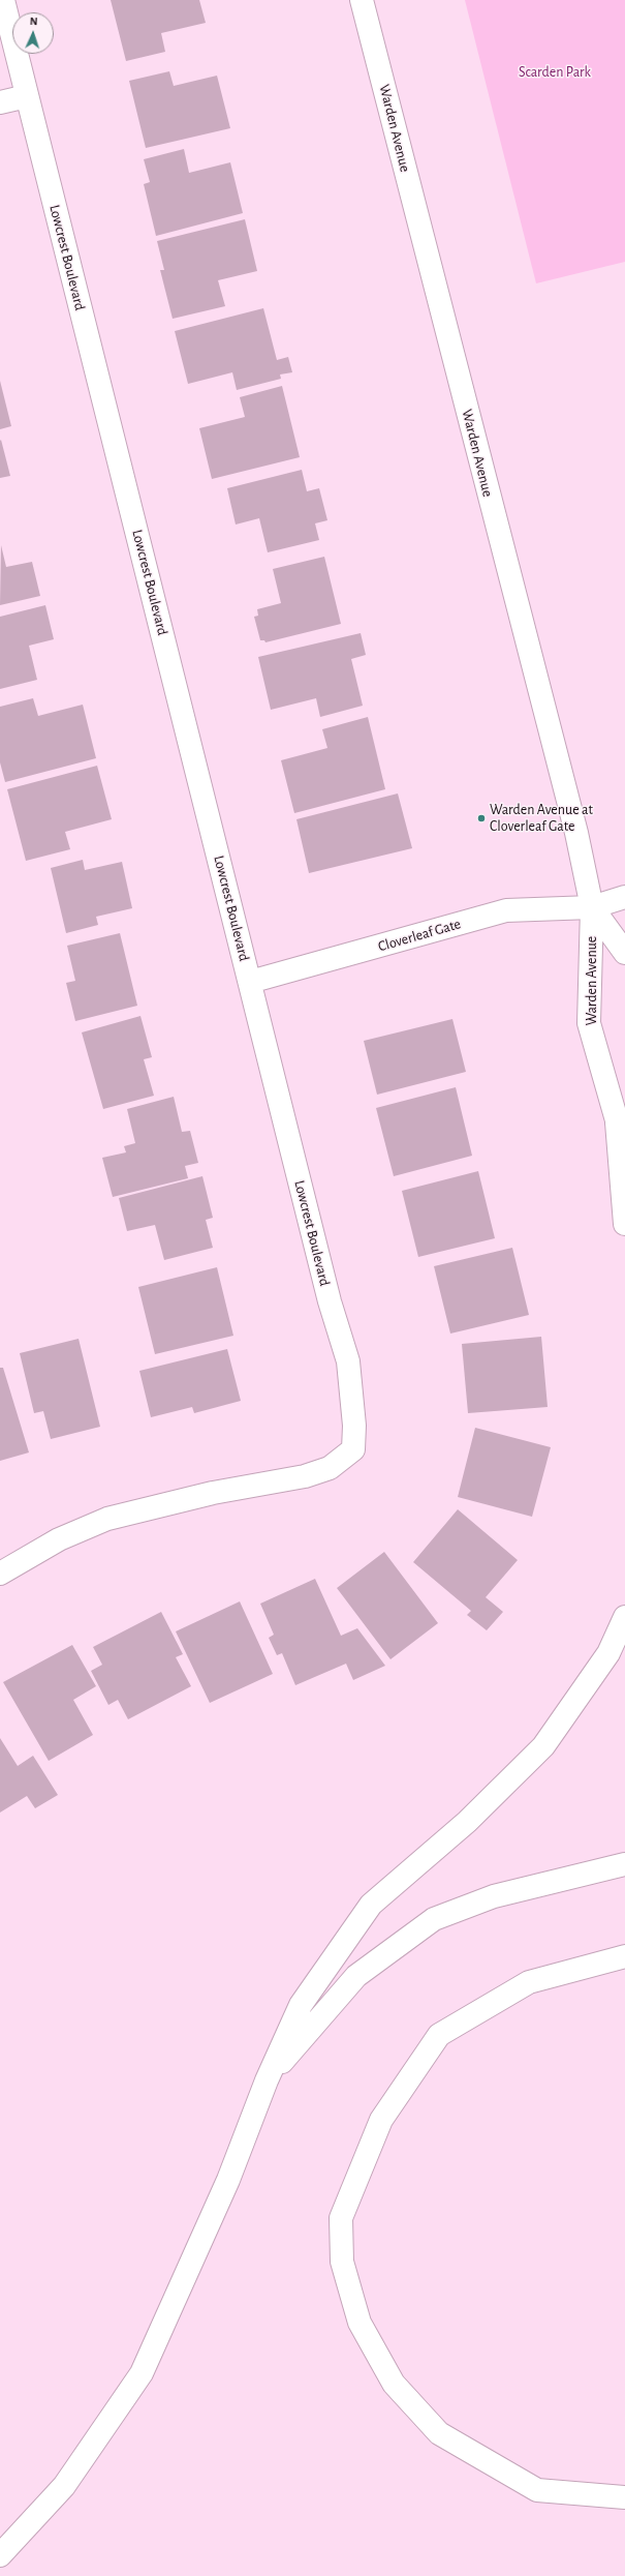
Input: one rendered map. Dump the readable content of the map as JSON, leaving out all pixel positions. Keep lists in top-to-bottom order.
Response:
{
  "streets": {
    "main road": ["Warden Avenue", "Lowcrest Boulevard", "Cloverleaf Gate"]
  },
  "crossings": [
    ["Warden Avenue", "Cloverleaf Gate"],
    ["Lowcrest Boulevard", "Cloverleaf Gate"]
  ],
  "parks": ["Scarden Park"],
  "places": ["Warden Avenue at Cloverleaf Gate"],
  "north": "top"
}
